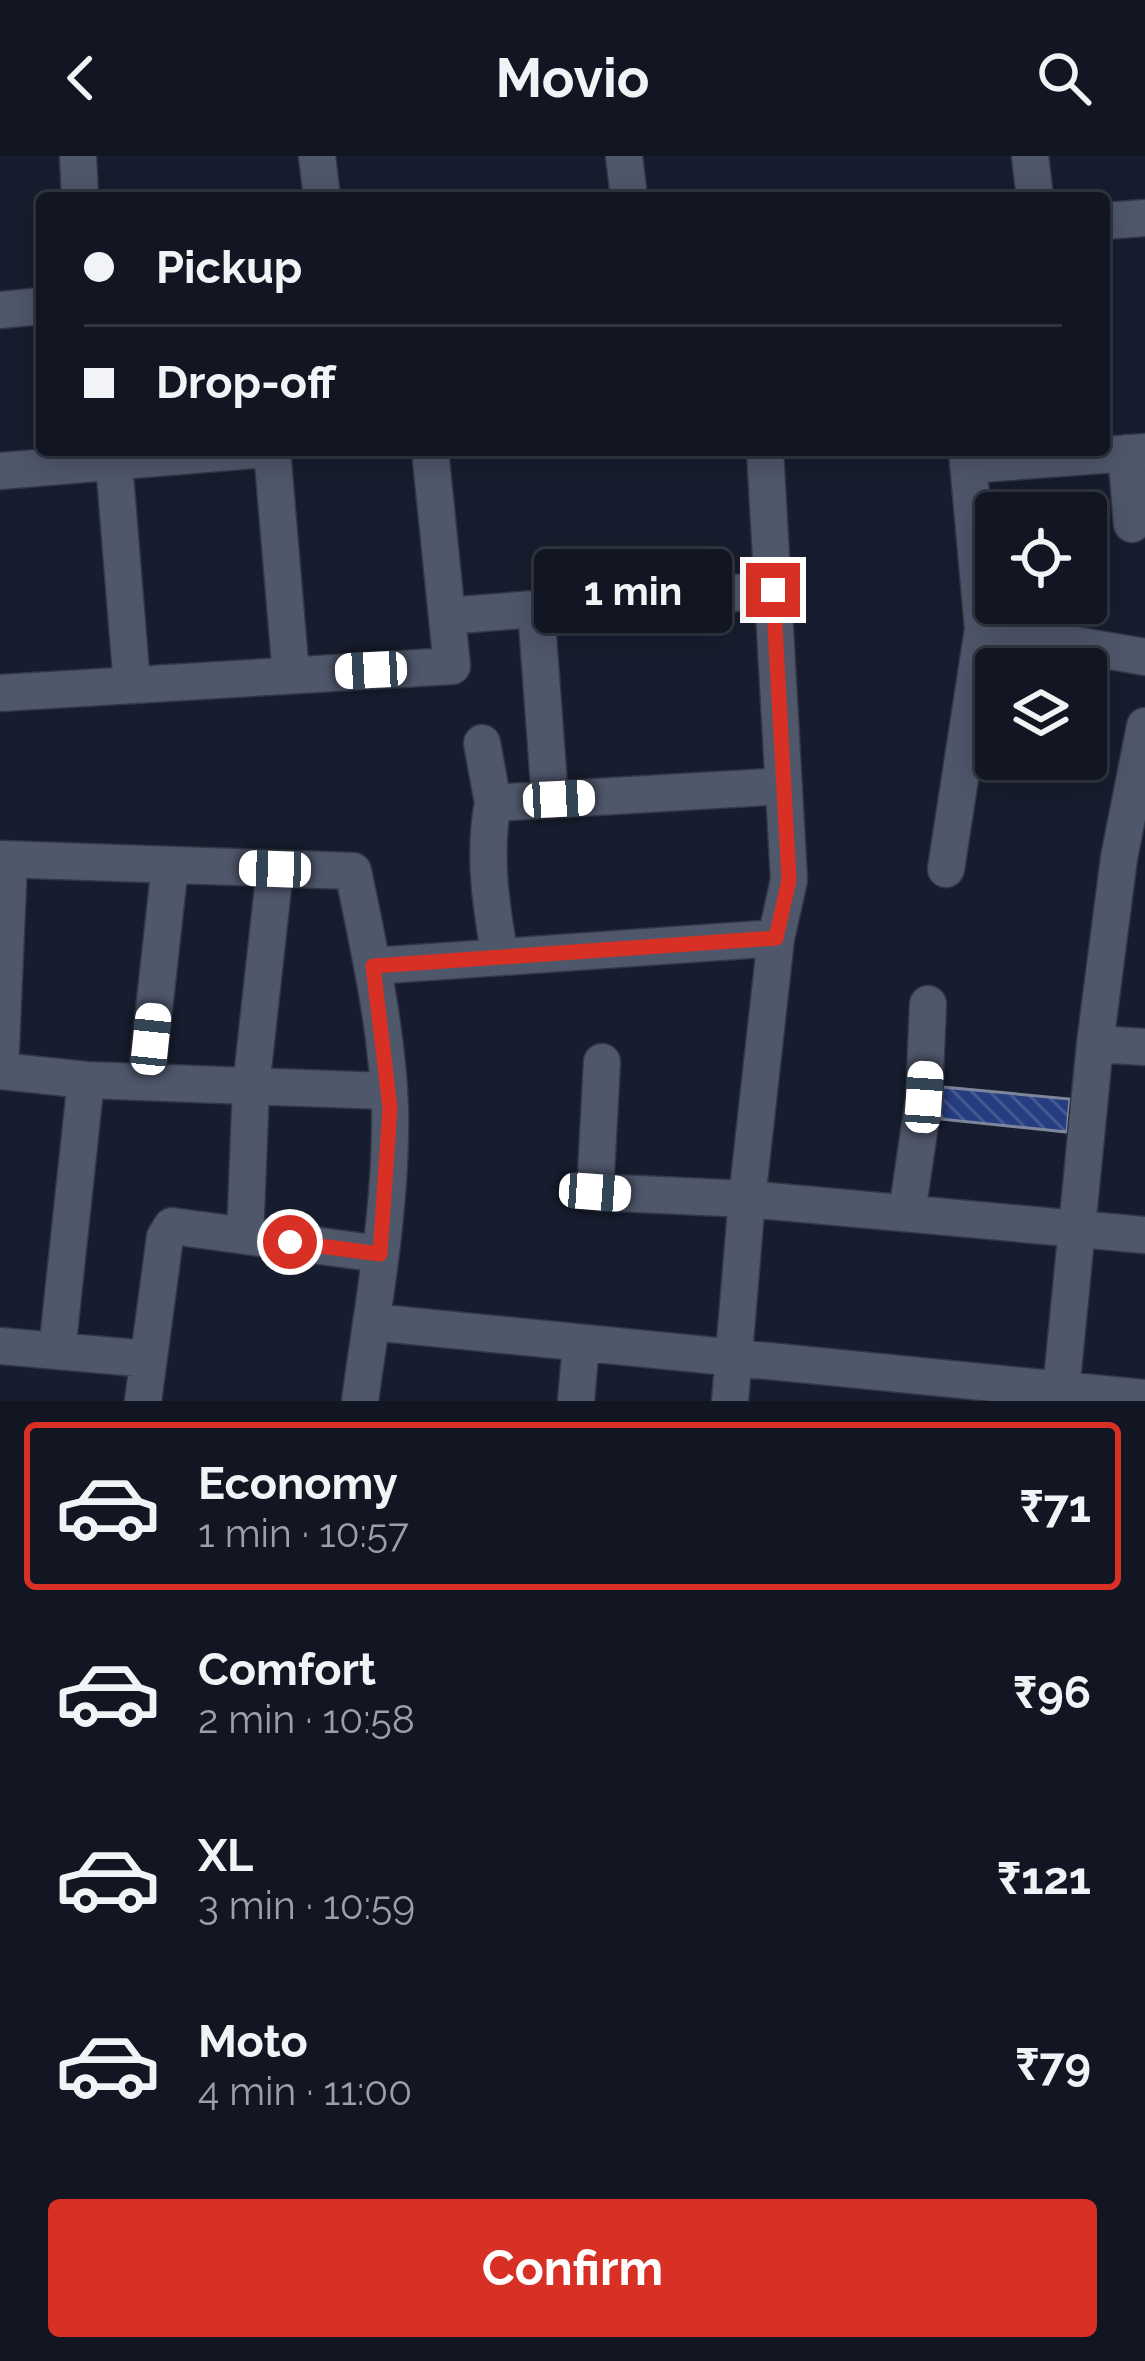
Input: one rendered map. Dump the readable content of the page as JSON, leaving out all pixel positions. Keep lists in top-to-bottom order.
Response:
{
  "page": {
    "header": "Movio",
    "banner": ["Pickup", "Drop-off"],
    "bubble": "1 min",
    "list": [
      {
        "name": "Economy",
        "note": "1 min · 10:57",
        "value": "₹71"
      },
      {
        "name": "Comfort",
        "note": "2 min · 10:58",
        "value": "₹96"
      },
      {
        "name": "XL",
        "note": "3 min · 10:59",
        "value": "₹121"
      },
      {
        "name": "Moto",
        "note": "4 min · 11:00",
        "value": "₹79"
      }
    ],
    "buttons": "Confirm"
  }
}
